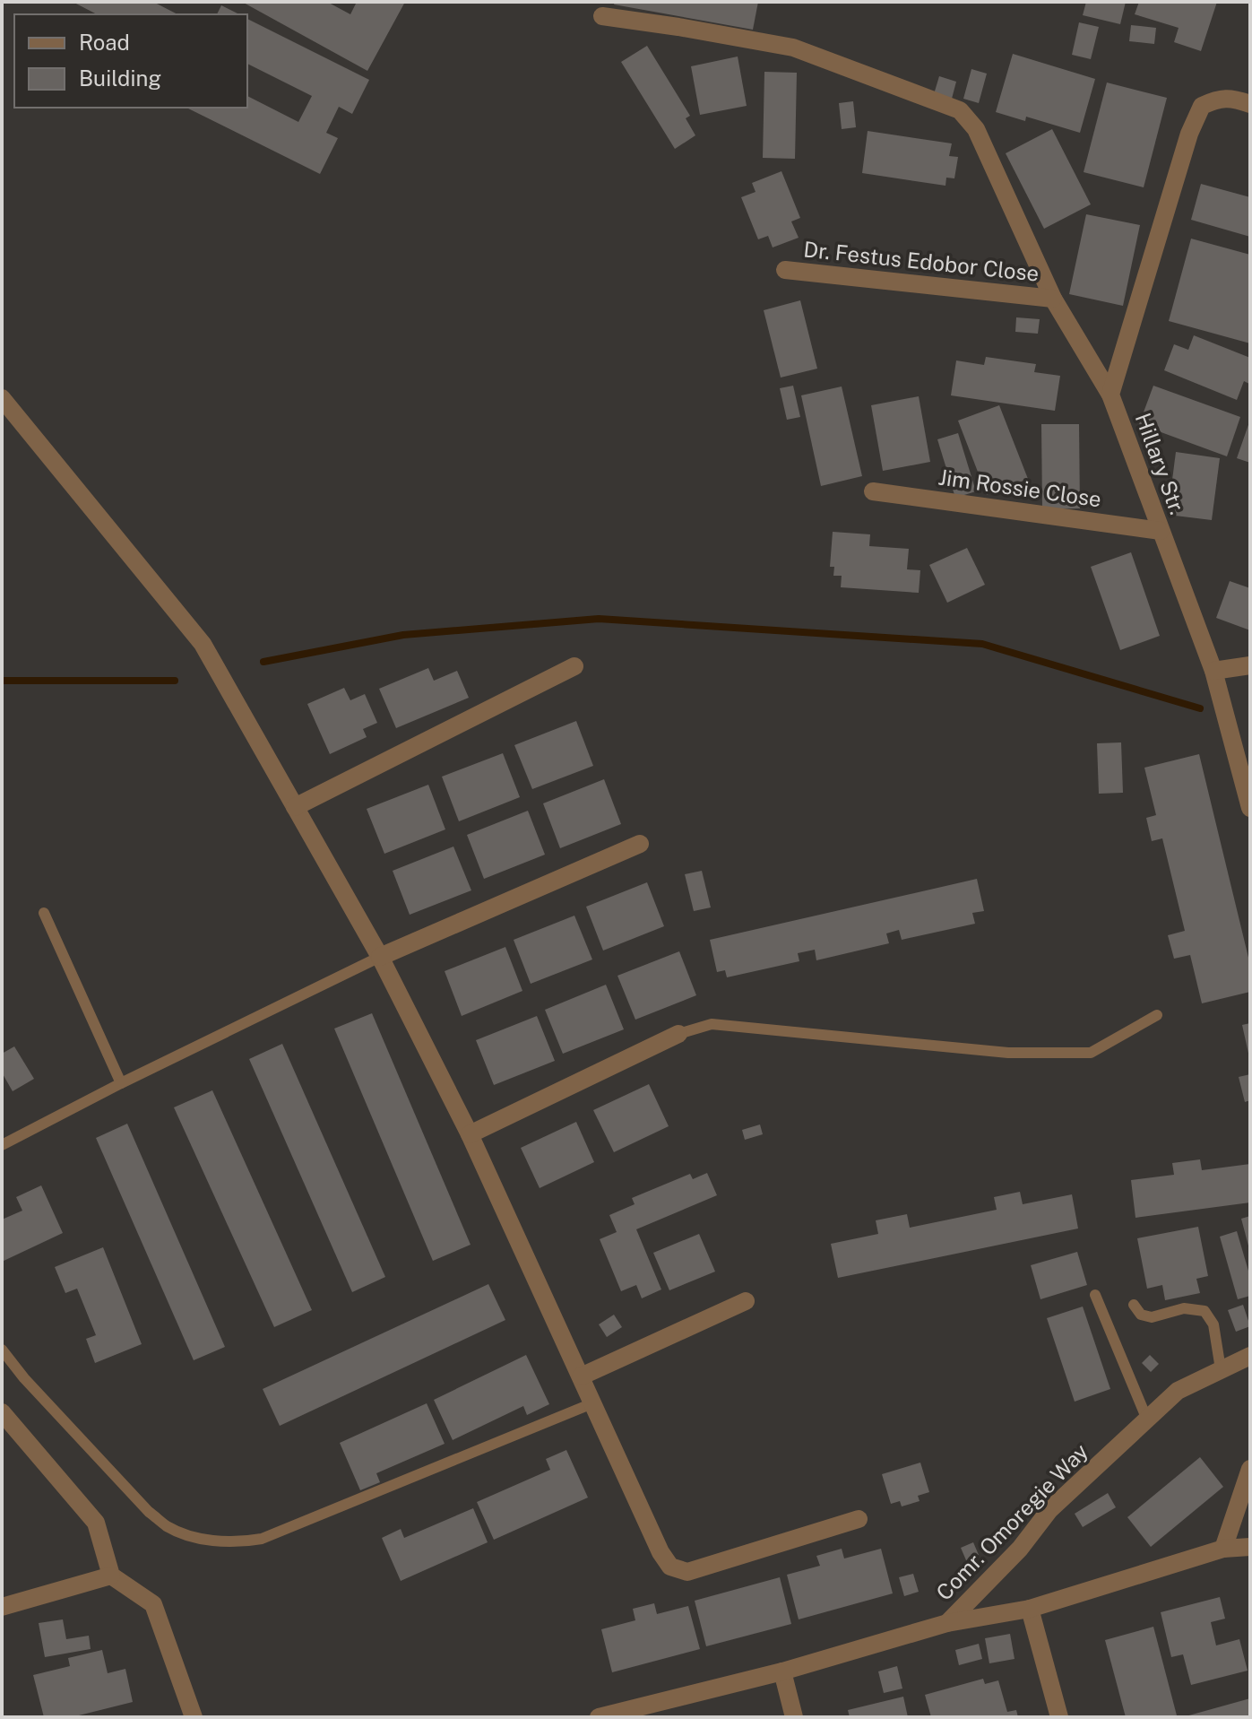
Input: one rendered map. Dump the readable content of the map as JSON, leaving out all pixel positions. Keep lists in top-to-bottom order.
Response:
{
  "streets": {
    "street": [
      "Dr. Festus Edobor Close",
      "Hillary Str.",
      "Jim Rossie Close",
      "Comr. Omoregie Way"
    ]
  },
  "crossings": [
    ["Hillary Str.", "Jim Rossie Close"]
  ],
  "legend": ["Road", "Building"]
}
